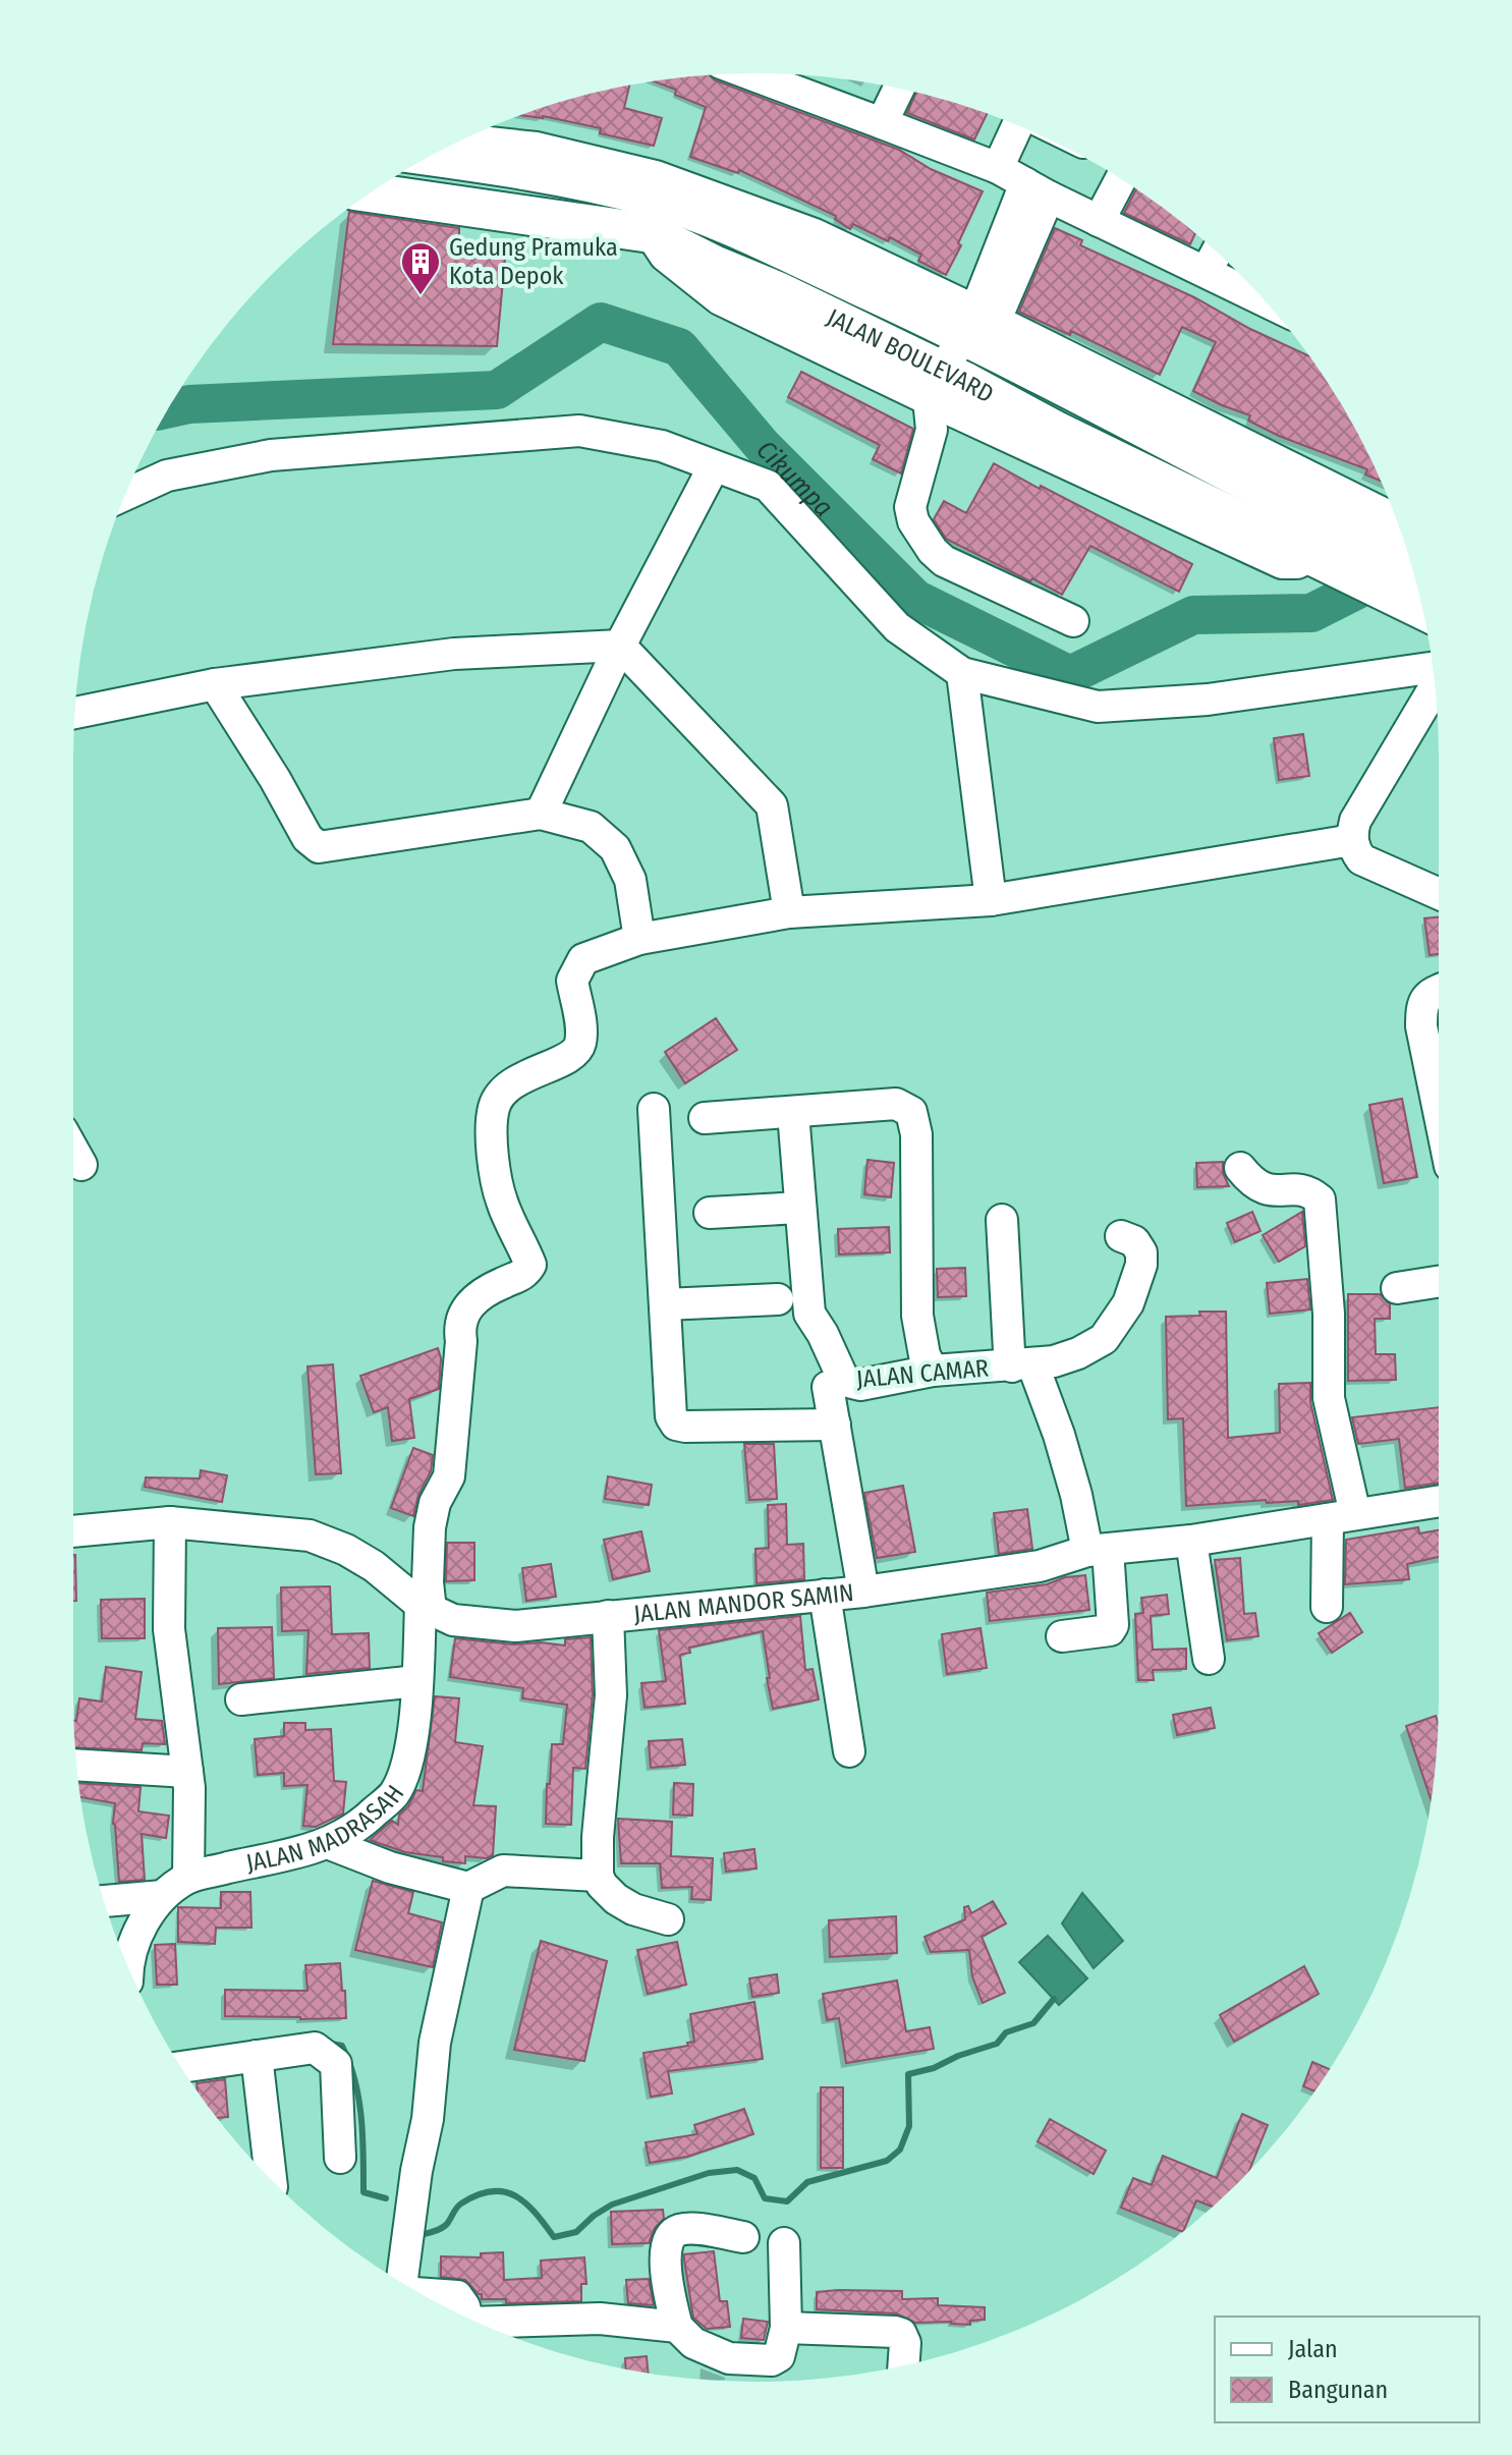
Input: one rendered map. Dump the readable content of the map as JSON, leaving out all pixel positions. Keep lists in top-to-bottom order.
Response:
{
  "streets": {
    "main road": ["JALAN BOULEVARD"],
    "street": ["JALAN CAMAR", "JALAN MANDOR SAMIN", "JALAN MADRASAH"]
  },
  "crossings": [
    ["JALAN MANDOR SAMIN", "JALAN MADRASAH"]
  ],
  "water": ["Cikumpa"],
  "places": {
    "building": ["Gedung Pramuka Kota Depok"]
  },
  "legend": ["Jalan", "Bangunan"]
}
